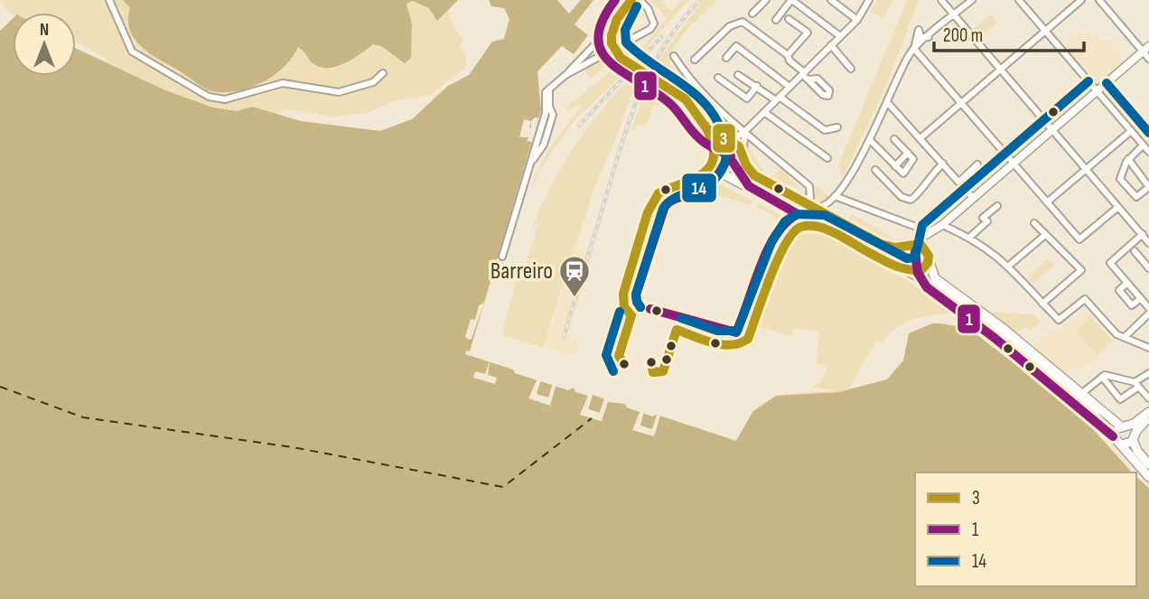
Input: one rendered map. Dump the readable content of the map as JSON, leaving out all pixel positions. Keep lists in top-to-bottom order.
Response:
{
  "places": {
    "station": ["Barreiro"]
  },
  "lines": ["transit line 3", "transit line 1", "transit line 14"],
  "legend": ["3", "1", "14"],
  "scale_bar": "200 m",
  "north": "top"
}
